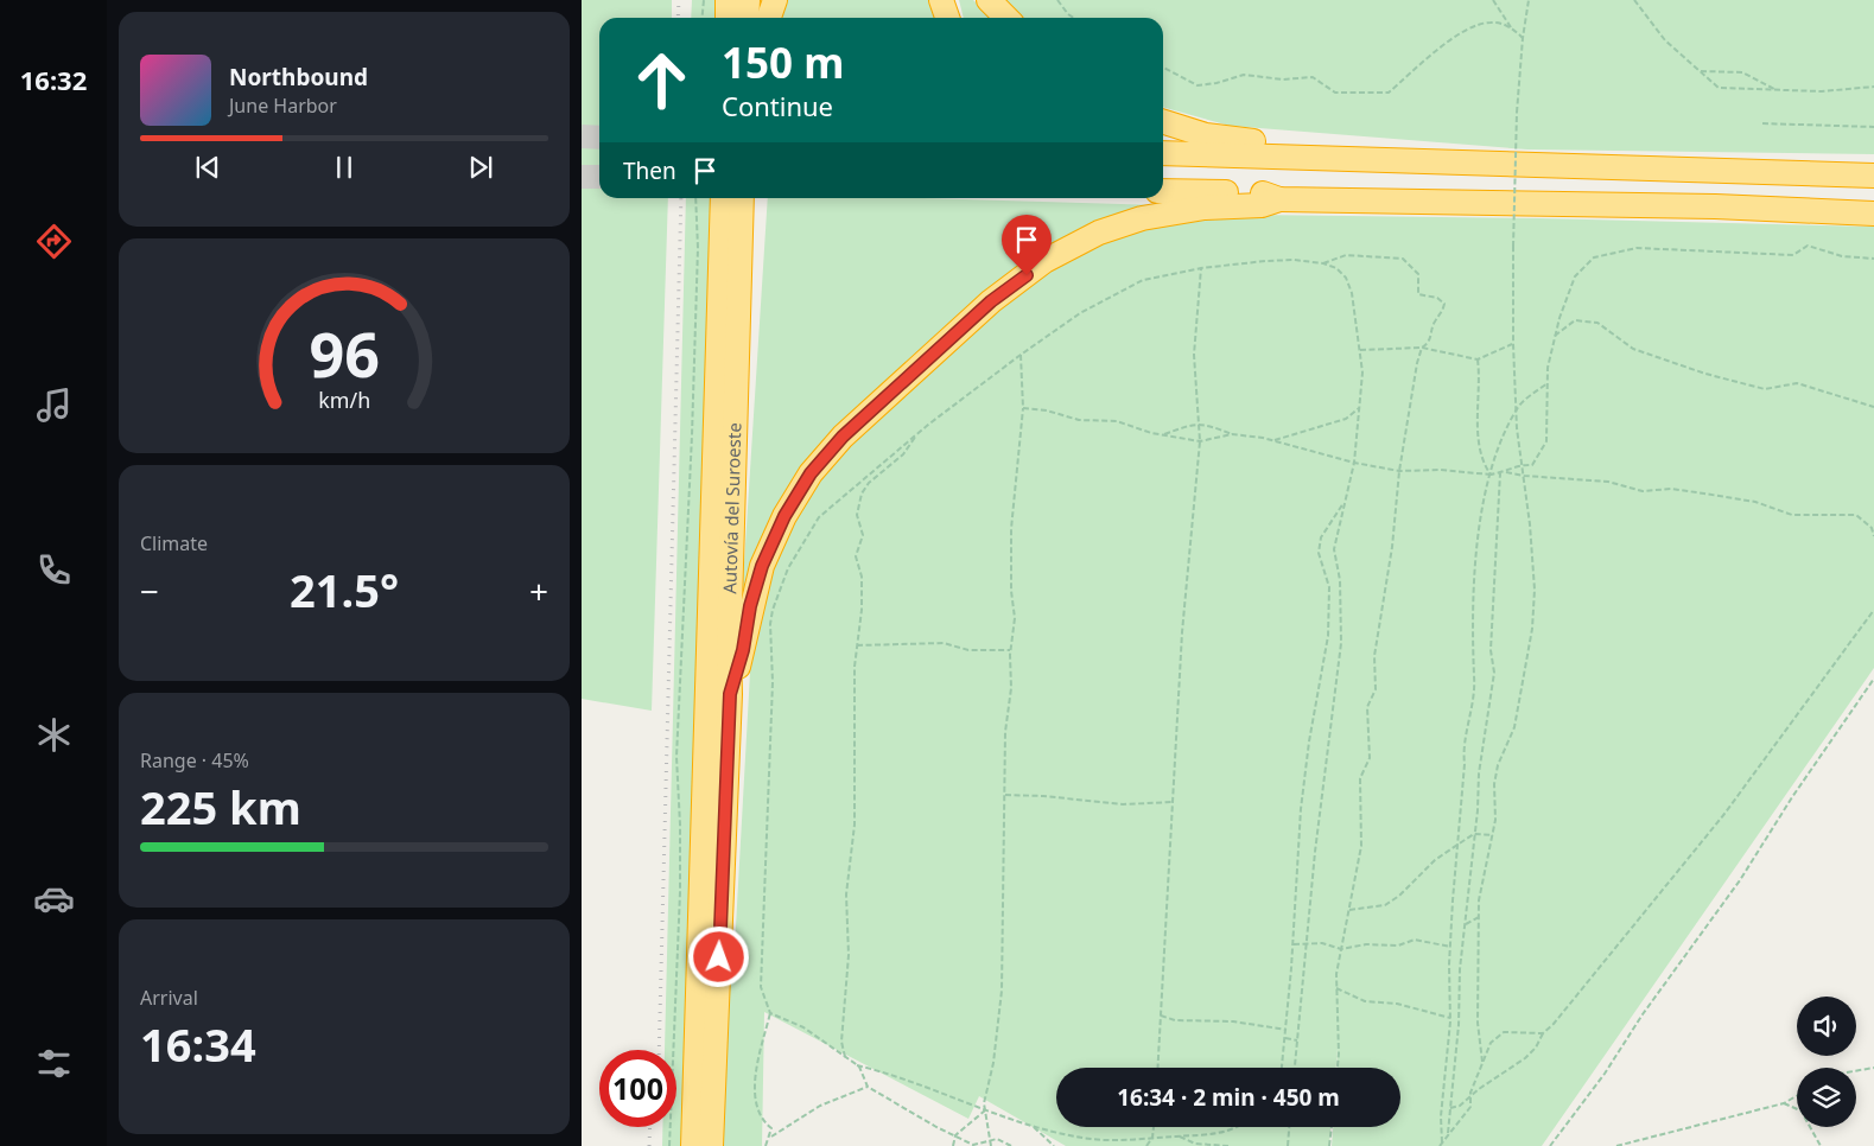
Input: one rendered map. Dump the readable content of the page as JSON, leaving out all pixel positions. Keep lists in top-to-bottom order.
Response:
{
  "streets": {
    "highway": ["Autovía del Suroeste"]
  },
  "page": {
    "tabs": "16:32",
    "turn": ["150 m", "Continue"],
    "song": ["Northbound", "June Harbor"],
    "then": "Then",
    "tile": [
      "Climate",
      ["Range · 45%", "225 km"],
      ["Arrival", "16:34"]
    ],
    "heat": ["−", "21.5°", "+"],
    "limit": "100",
    "trip": "16:34 · 2 min · 450 m",
    "gauge": ["96", "km/h"]
  }
}
